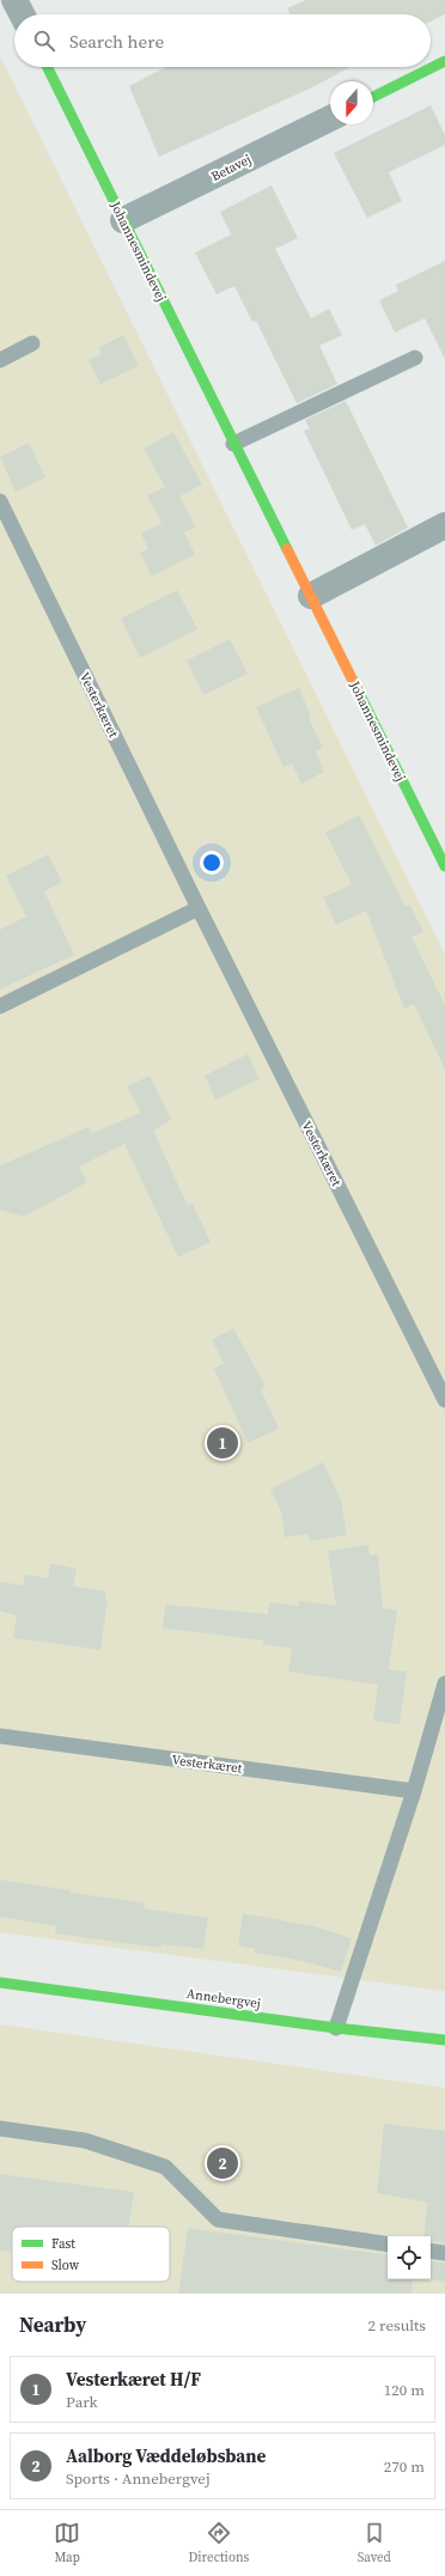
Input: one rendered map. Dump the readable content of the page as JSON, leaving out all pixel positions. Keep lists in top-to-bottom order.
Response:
{
  "streets": {
    "street": ["Betavej", "Johannesmindevej", "Annebergvej"],
    "lane": ["Vesterkæret"]
  },
  "crossings": [
    ["Betavej", "Johannesmindevej"]
  ],
  "legend": ["Fast", "Slow"],
  "north": "bottom",
  "page": {
    "search": "Search here",
    "pins": ["1", "2"],
    "heading": ["Nearby", "2 results"],
    "list": [
      {
        "mark": "1",
        "name": "Vesterkæret H/F",
        "note": "Park",
        "value": "120 m"
      },
      {
        "mark": "2",
        "name": "Aalborg Væddeløbsbane",
        "note": "Sports · Annebergvej",
        "value": "270 m"
      }
    ],
    "nav": ["Map", "Directions", "Saved"]
  }
}
